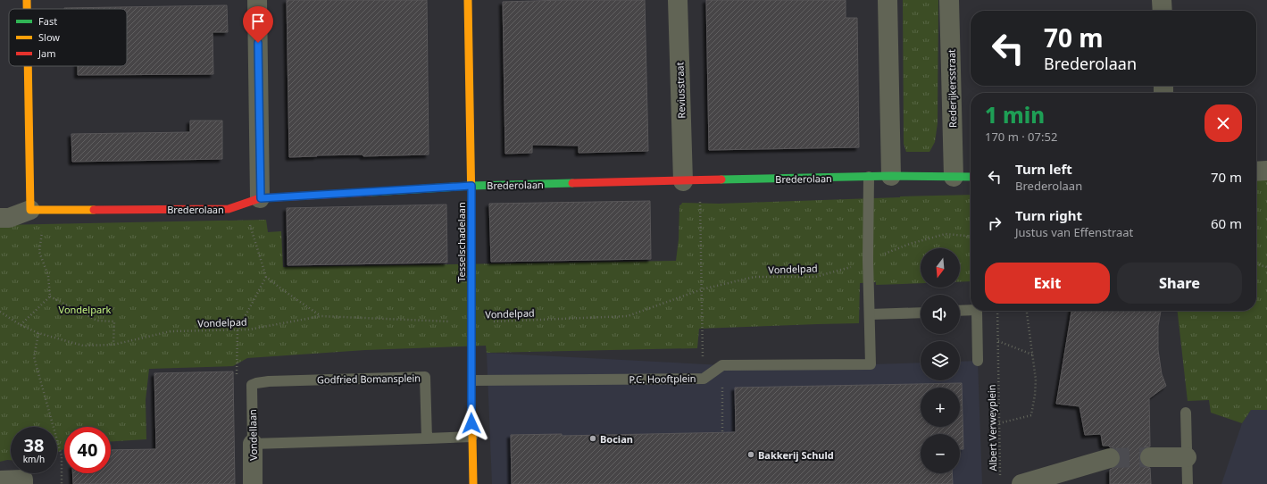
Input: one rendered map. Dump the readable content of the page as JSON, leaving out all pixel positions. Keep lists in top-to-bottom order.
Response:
{
  "streets": {
    "street": [
      "Rederijkersstraat",
      "Reviusstraat",
      "Brederolaan",
      "Tesselschadelaan",
      "Vondellaan"
    ],
    "lane": ["Godfried Bomansplein", "P.C. Hooftplein"],
    "path": ["Vondelpad", "Albert Verweyplein"]
  },
  "crossings": [
    ["Rederijkersstraat", "Brederolaan"],
    ["Reviusstraat", "Brederolaan"],
    ["Brederolaan", "Tesselschadelaan"],
    ["Tesselschadelaan", "Vondelpad"],
    ["Tesselschadelaan", "P.C. Hooftplein"],
    ["Godfried Bomansplein", "Vondellaan"]
  ],
  "parks": ["Vondelpark"],
  "places": ["Bocian", "Bakkerij Schuld"],
  "legend": ["Fast", "Slow", "Jam"],
  "north": "bottom",
  "page": {
    "turn": ["70 m", "Brederolaan"],
    "heading": ["1 min", "170 m · 07:52"],
    "list": [
      {
        "name": "Turn left",
        "note": "Brederolaan",
        "value": "70 m"
      },
      {
        "name": "Turn right",
        "note": "Justus van Effenstraat",
        "value": "60 m"
      }
    ],
    "map_buttons": ["+", "−"],
    "buttons": ["Exit", "Share"],
    "speed": "38 km/h",
    "limit": "40"
  }
}
